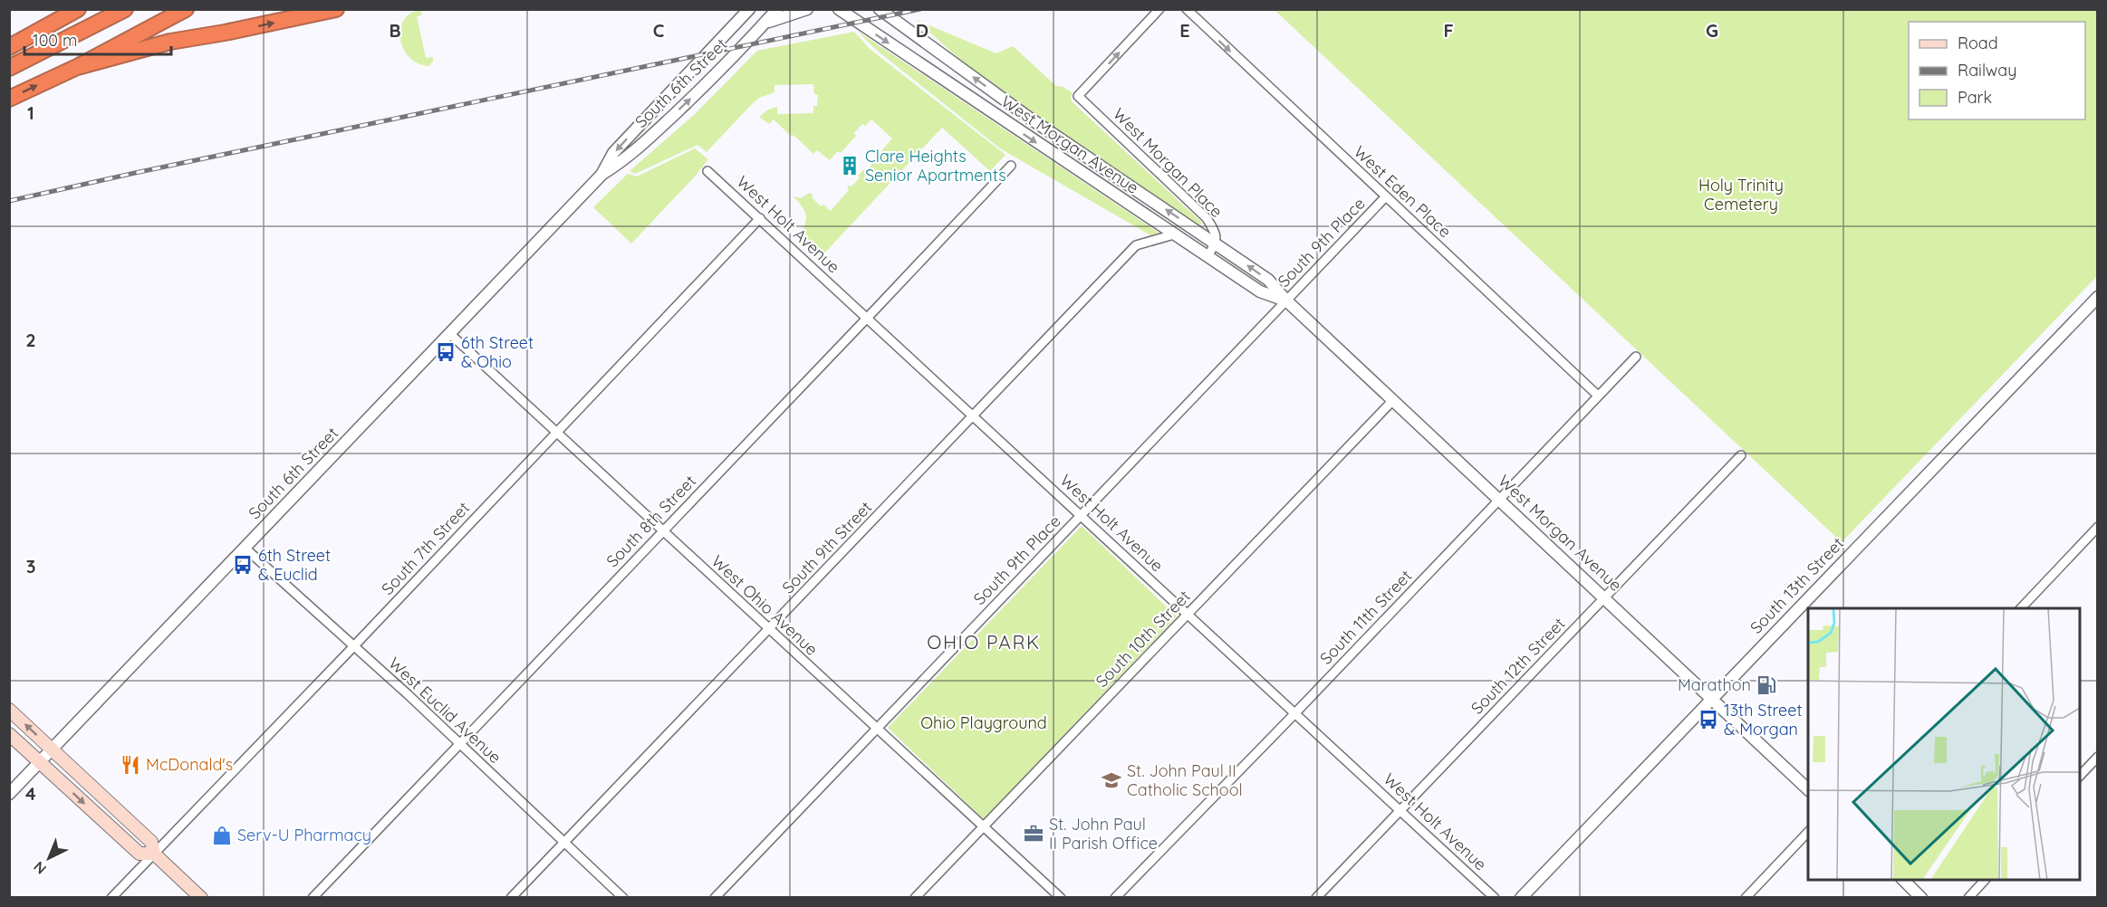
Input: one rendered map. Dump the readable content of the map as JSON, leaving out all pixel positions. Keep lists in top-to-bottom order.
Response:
{
  "streets": {
    "street": [
      "South 6th Street",
      "West Morgan Avenue",
      "West Morgan Place",
      "West Eden Place",
      "West Holt Avenue",
      "South 9th Place",
      "South 8th Street",
      "South 9th Street",
      "South 7th Street",
      "South 13th Street",
      "West Ohio Avenue",
      "South 11th Street",
      "South 10th Street",
      "South 12th Street",
      "West Euclid Avenue"
    ]
  },
  "crossings": [
    ["South 6th Street", "West Ohio Avenue"],
    ["South 6th Street", "West Euclid Avenue"],
    ["West Morgan Avenue", "West Morgan Place"],
    ["West Morgan Avenue", "South 9th Place"],
    ["West Morgan Avenue", "South 9th Street"],
    ["West Morgan Avenue", "South 13th Street"],
    ["West Morgan Avenue", "South 11th Street"],
    ["West Morgan Avenue", "South 10th Street"],
    ["West Morgan Avenue", "South 12th Street"],
    ["West Eden Place", "South 9th Place"],
    ["West Eden Place", "South 11th Street"],
    ["West Holt Avenue", "South 9th Place"],
    ["West Holt Avenue", "South 8th Street"],
    ["West Holt Avenue", "South 9th Street"],
    ["West Holt Avenue", "South 7th Street"],
    ["West Holt Avenue", "South 11th Street"],
    ["West Holt Avenue", "South 10th Street"],
    ["West Holt Avenue", "South 12th Street"],
    ["South 9th Place", "West Ohio Avenue"],
    ["South 8th Street", "West Ohio Avenue"],
    ["South 8th Street", "West Euclid Avenue"],
    ["South 9th Street", "West Ohio Avenue"],
    ["South 9th Street", "West Euclid Avenue"],
    ["South 7th Street", "West Ohio Avenue"],
    ["South 7th Street", "West Euclid Avenue"],
    ["West Ohio Avenue", "South 10th Street"]
  ],
  "one_way": ["West Eden Place"],
  "districts": ["OHIO PARK"],
  "parks": ["Holy Trinity Cemetery", "Ohio Playground"],
  "places": {
    "building": ["Clare Heights Senior Apartments"],
    "bus stop": ["6th Street & Ohio", "6th Street & Euclid", "13th Street & Morgan"],
    "fuel station": ["Marathon"],
    "restaurant": ["McDonald's"],
    "school or university": ["St. John Paul II Catholic School"],
    "office": ["St. John Paul II Parish Office"],
    "shop": ["Serv-U Pharmacy"]
  },
  "legend": ["Road", "Railway", "Park"],
  "scale_bar": "100 m",
  "north": "bottom left",
  "grid": {
    "columns": [
      "B",
      "C",
      "D",
      "E",
      "F",
      "G"
    ],
    "rows": [
      "1",
      "2",
      "3",
      "4"
    ]
  }
}
